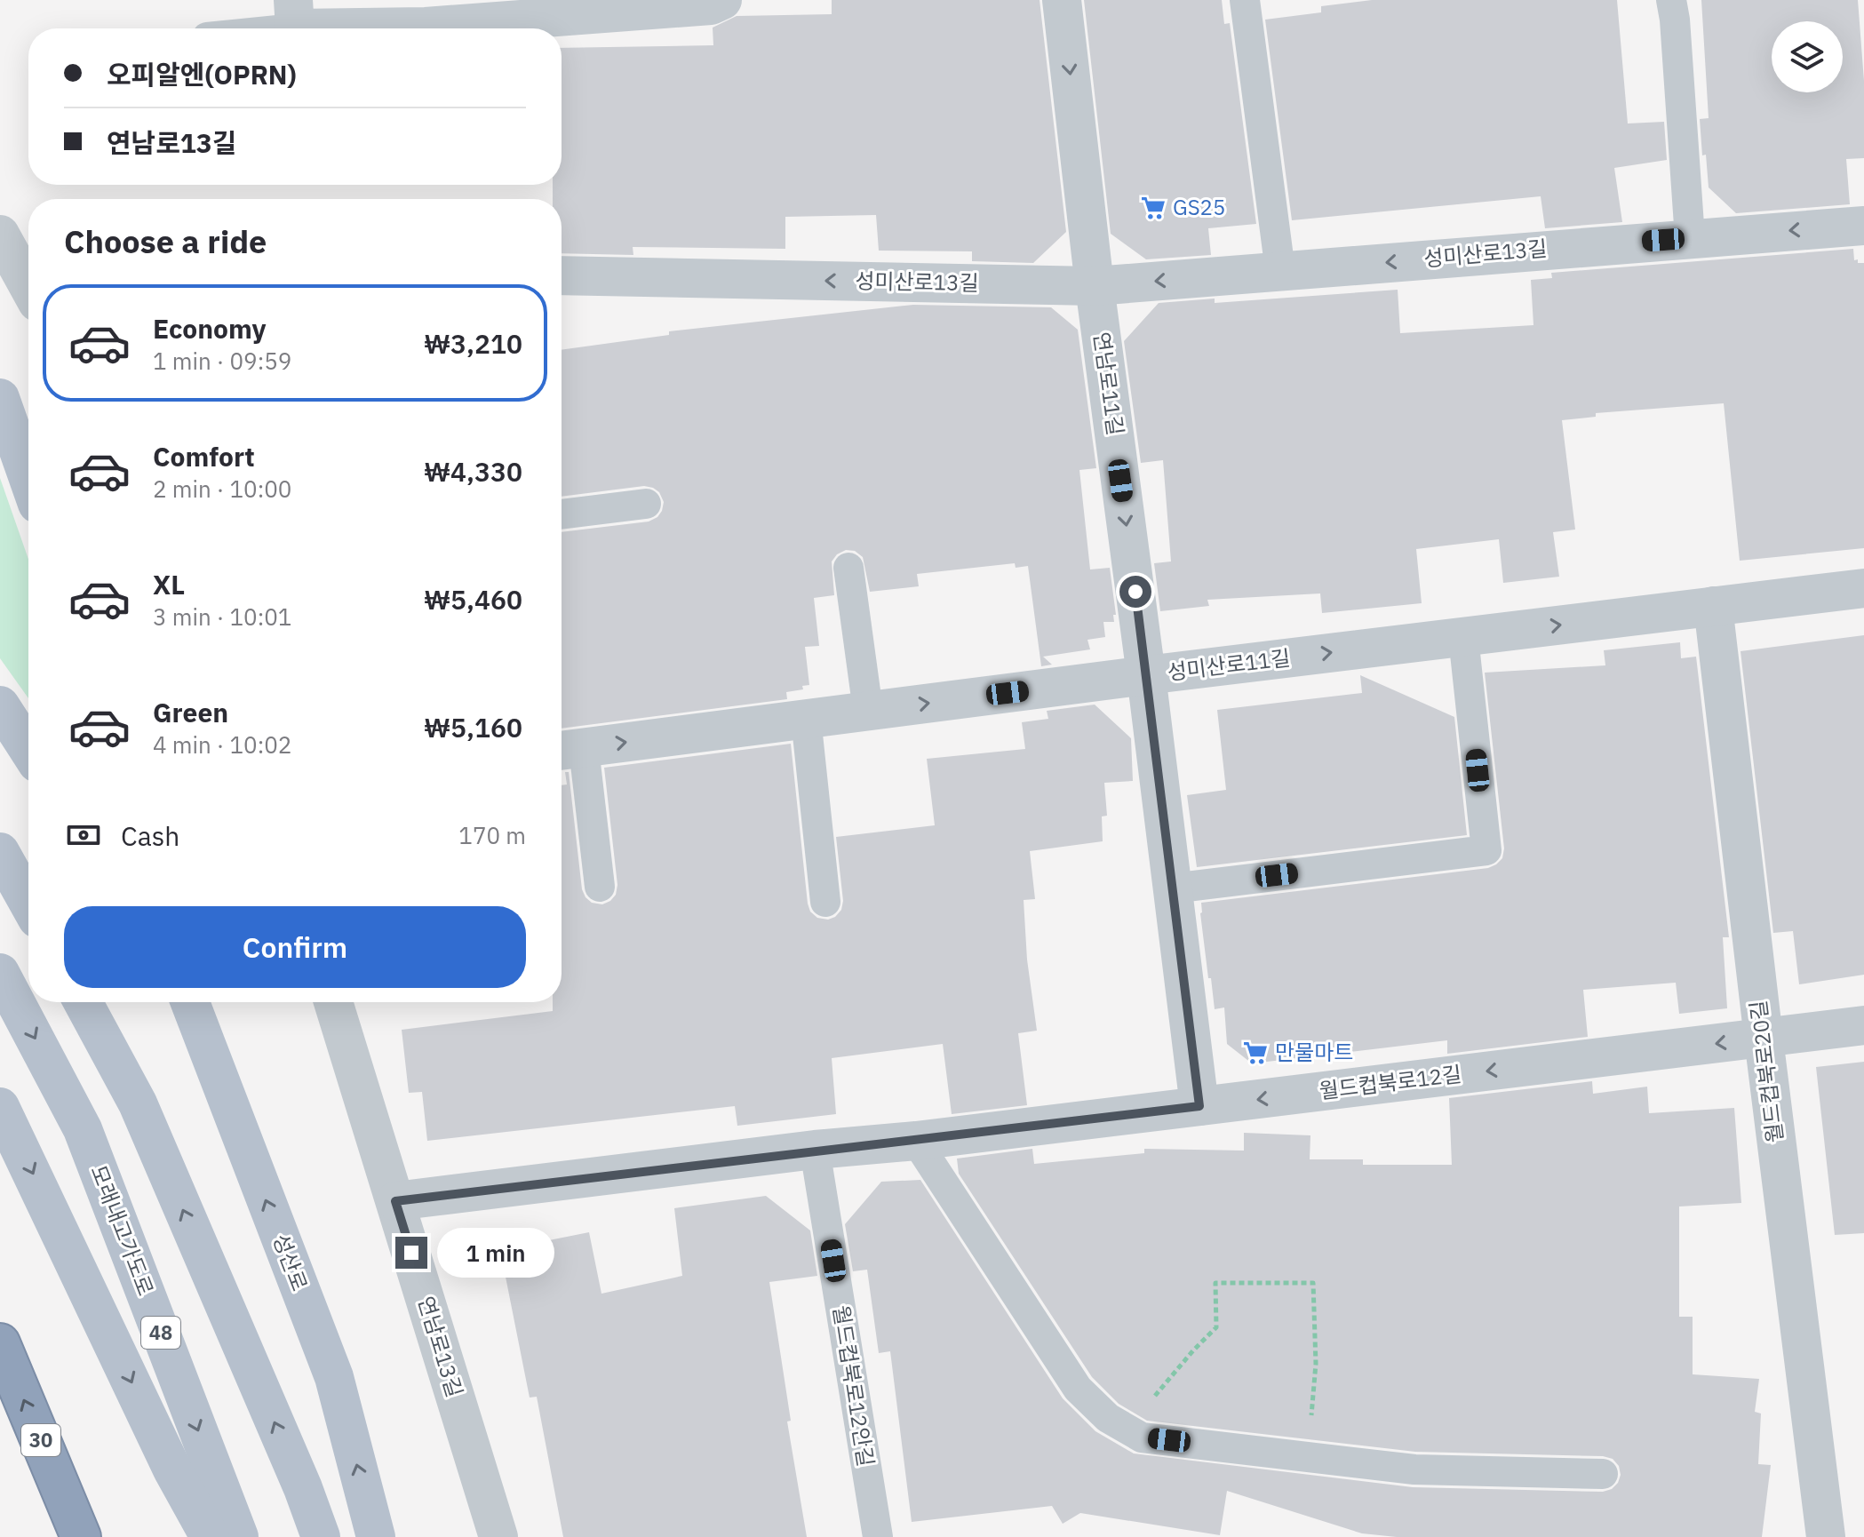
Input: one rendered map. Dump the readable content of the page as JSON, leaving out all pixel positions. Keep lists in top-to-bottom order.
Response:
{
  "streets": {
    "highway": ["30"],
    "main road": ["모래내고가도로", "성산로", "48"],
    "street": [
      "성미산로13길",
      "연남로11길",
      "성미산로11길",
      "월드컵북로20길",
      "월드컵북로12길",
      "연남로13길"
    ],
    "lane": ["월드컵북로12안길"]
  },
  "crossings": [
    ["성미산로13길", "연남로11길"],
    ["연남로11길", "성미산로11길"],
    ["연남로11길", "월드컵북로12길"],
    ["성미산로11길", "월드컵북로20길"],
    ["월드컵북로20길", "월드컵북로12길"],
    ["월드컵북로12길", "연남로13길"],
    ["월드컵북로12길", "월드컵북로12안길"]
  ],
  "one_way": [
    "성미산로13길",
    "연남로11길",
    "성미산로11길",
    "월드컵북로12길"
  ],
  "places": {
    "supermarket": ["GS25", "만물마트"]
  },
  "page": {
    "banner": ["오피알엔(OPRN)", "연남로13길"],
    "heading": "Choose a ride",
    "list": [
      {
        "name": "Economy",
        "note": "1 min · 09:59",
        "value": "₩3,210"
      },
      {
        "name": "Comfort",
        "note": "2 min · 10:00",
        "value": "₩4,330"
      },
      {
        "name": "XL",
        "note": "3 min · 10:01",
        "value": "₩5,460"
      },
      {
        "name": "Green",
        "note": "4 min · 10:02",
        "value": "₩5,160"
      }
    ],
    "pay": ["Cash", "170 m"],
    "buttons": "Confirm",
    "bubble": "1 min"
  }
}
